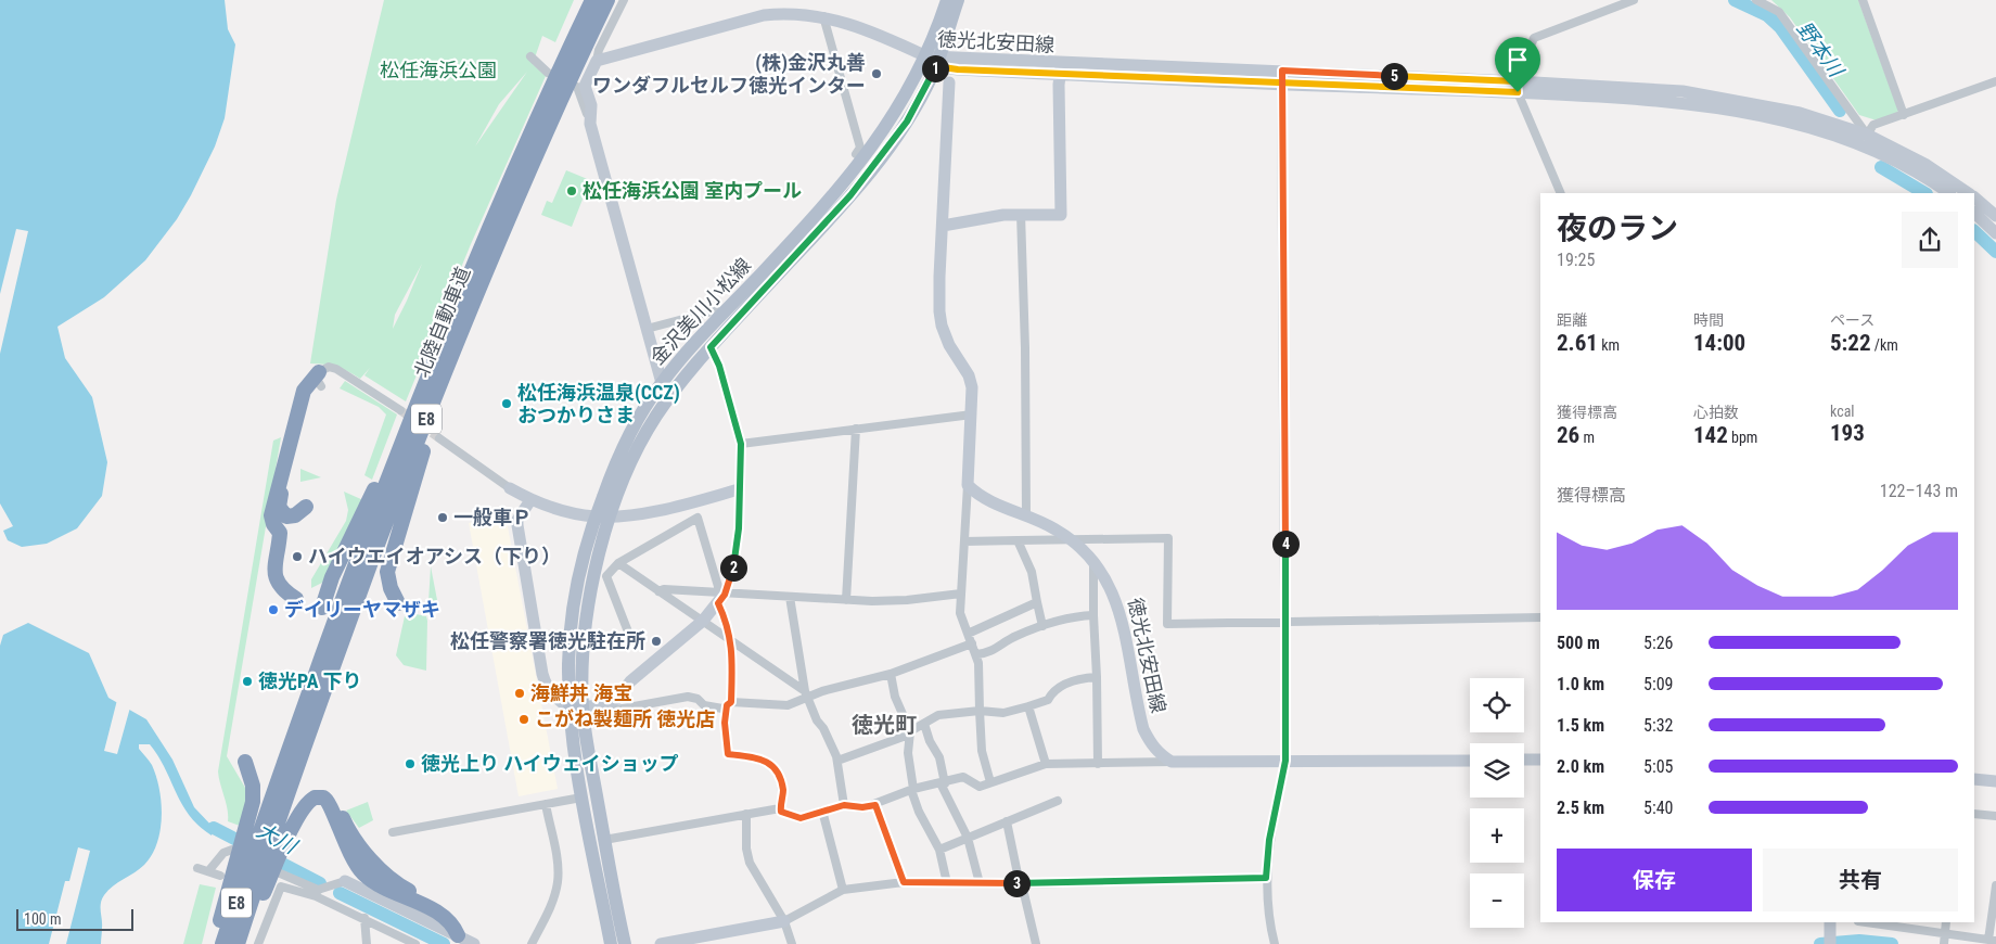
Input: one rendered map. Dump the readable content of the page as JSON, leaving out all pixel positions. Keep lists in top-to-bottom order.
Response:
{
  "streets": {
    "highway": ["北陸自動車道", "E8"],
    "main road": ["金沢美川小松線"],
    "street": ["徳光北安田線"]
  },
  "crossings": [
    ["徳光北安田線", "金沢美川小松線"]
  ],
  "districts": ["徳光町"],
  "water": ["野本川", "大川"],
  "parks": ["松任海浜公園"],
  "places": [
    "(株)金沢丸善 ワンダフルセルフ徳光インター",
    "松任海浜公園 室内プール",
    "松任海浜温泉(CCZ) おつかりさま",
    "一般車Ｐ",
    "ハイウエイオアシス（下り）",
    "デイリーヤマザキ",
    "松任警察署徳光駐在所",
    "徳光PA 下り",
    "海鮮丼 海宝",
    "こがね製麺所 徳光店",
    "徳光上り ハイウェイショップ"
  ],
  "scale_bar": "100 m",
  "page": {
    "pins": [
      "1",
      "5",
      "4",
      "2",
      "3"
    ],
    "heading": ["夜のラン", "19:25"],
    "stats": [
      ["距離", "2.61 km"],
      ["時間", "14:00"],
      ["ペース", "5:22 /km"],
      ["獲得標高", "26 m"],
      ["心拍数", "142 bpm"],
      ["kcal", "193"]
    ],
    "chart": ["獲得標高", "122–143 m"],
    "list": [
      {
        "name": "500 m",
        "note": "5:26"
      },
      {
        "name": "1.0 km",
        "note": "5:09"
      },
      {
        "name": "1.5 km",
        "note": "5:32"
      },
      {
        "name": "2.0 km",
        "note": "5:05"
      },
      {
        "name": "2.5 km",
        "note": "5:40"
      }
    ],
    "map_buttons": ["+", "−"],
    "buttons": ["保存", "共有"],
    "scale": "100 m"
  }
}
